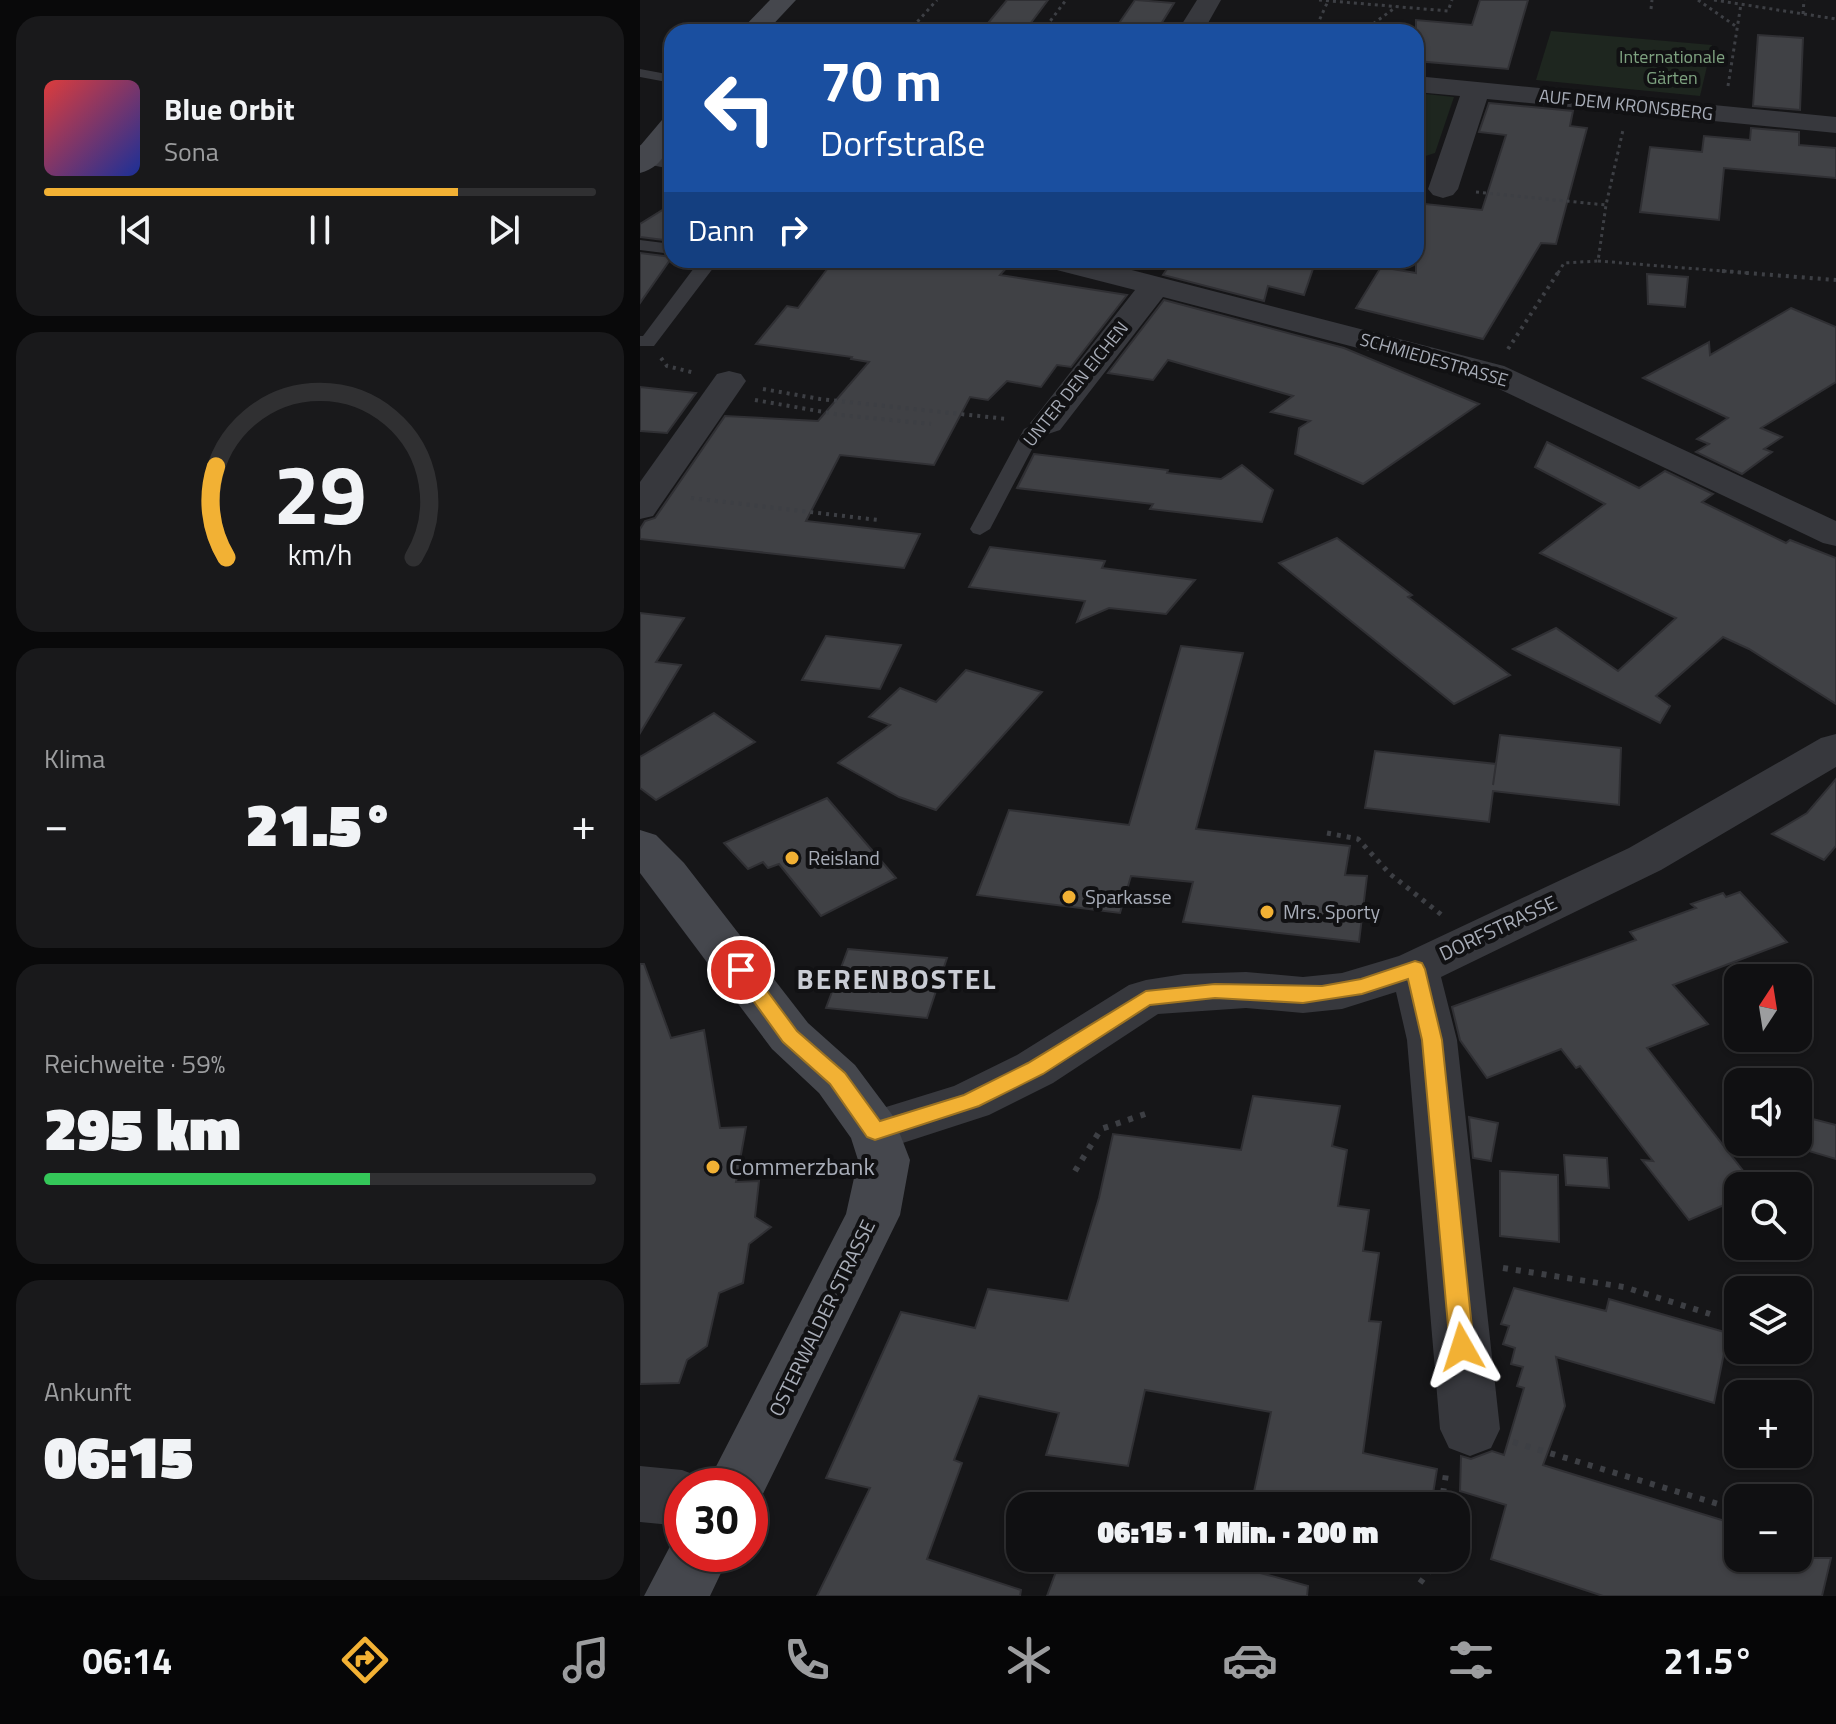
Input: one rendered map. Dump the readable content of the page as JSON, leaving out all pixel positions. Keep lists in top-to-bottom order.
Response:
{
  "streets": {
    "street": [
      "AUF DEM KRONSBERG",
      "SCHMIEDESTRASSE",
      "UNTER DEN EICHEN",
      "DORFSTRASSE",
      "OSTERWALDER STRASSE"
    ]
  },
  "crossings": [
    ["SCHMIEDESTRASSE", "UNTER DEN EICHEN"],
    ["DORFSTRASSE", "OSTERWALDER STRASSE"]
  ],
  "districts": ["BERENBOSTEL"],
  "parks": ["Internationale Gärten"],
  "places": [
    "Reisland",
    "Sparkasse",
    "Mrs. Sporty",
    "Commerzbank"
  ],
  "north": "top",
  "page": {
    "turn": ["70 m", "Dorfstraße"],
    "song": ["Blue Orbit", "Sona"],
    "then": "Dann",
    "tile": [
      "Klima",
      ["Reichweite · 59%", "295 km"],
      ["Ankunft", "06:15"]
    ],
    "heat": ["−", "21.5°", "+"],
    "map_buttons": ["+", "−"],
    "limit": "30",
    "trip": "06:15 · 1 Min. · 200 m",
    "tabs": ["06:14", "21.5°"],
    "gauge": ["29", "km/h"]
  }
}
